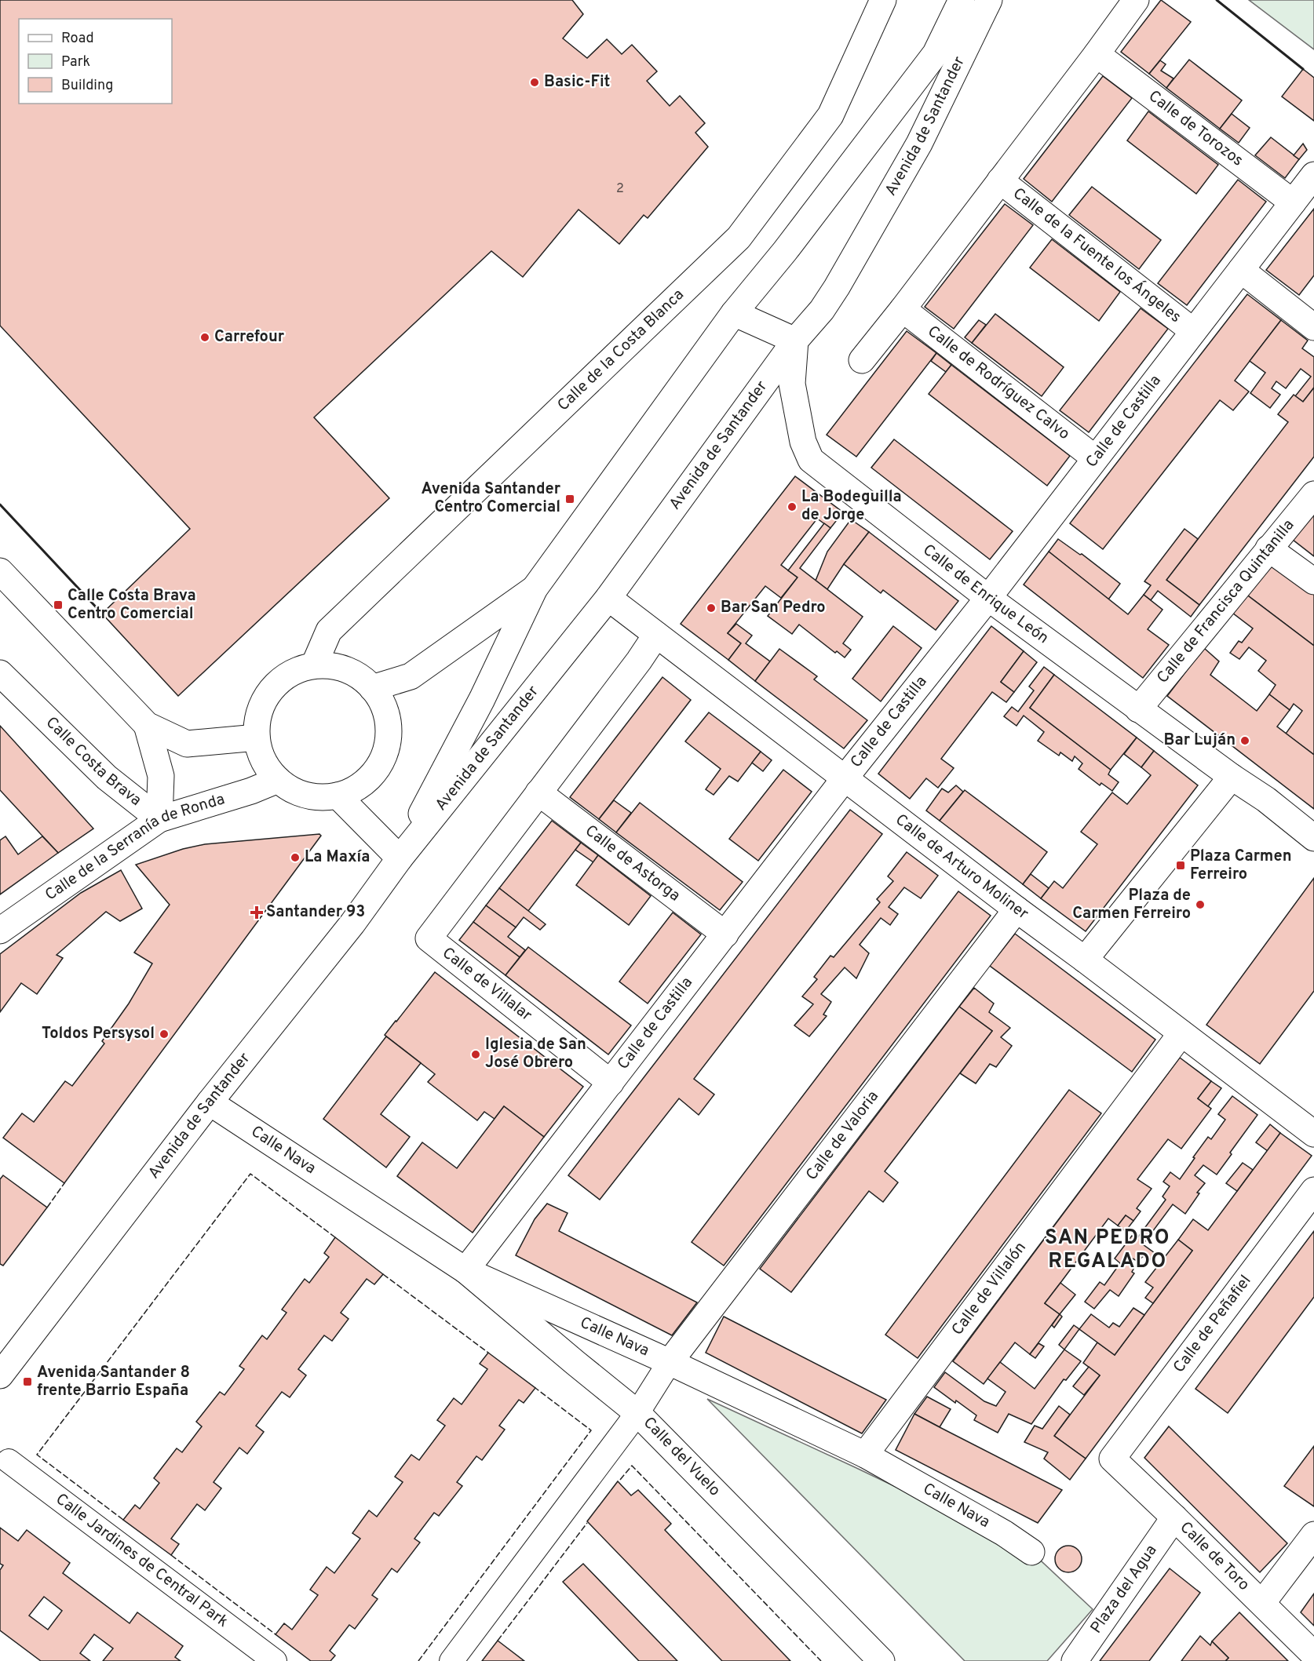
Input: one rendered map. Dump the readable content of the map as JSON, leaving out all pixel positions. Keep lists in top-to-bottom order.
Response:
{
  "streets": {
    "street": [
      "Avenida de Santander",
      "Calle de Torozos",
      "Calle de la Fuente los Ángeles",
      "Calle de la Costa Blanca",
      "Calle de Rodríguez Calvo",
      "Calle de Castilla",
      "Calle de Enrique León",
      "Calle de Francisca Quintanilla",
      "Calle Costa Brava",
      "Calle de la Serranía de Ronda",
      "Calle de Astorga",
      "Calle de Arturo Moliner",
      "Calle de Villalar",
      "Calle de Valoria",
      "Calle Nava",
      "Calle de Villalón",
      "Calle de Peñafiel",
      "Calle del Vuelo",
      "Calle de Toro",
      "Calle Jardines de Central Park",
      "Plaza del Agua"
    ]
  },
  "crossings": [
    ["Avenida de Santander", "Calle de la Costa Blanca"],
    ["Avenida de Santander", "Calle de Enrique León"],
    ["Avenida de Santander", "Calle Costa Brava"],
    ["Avenida de Santander", "Calle de la Serranía de Ronda"],
    ["Avenida de Santander", "Calle de Arturo Moliner"],
    ["Avenida de Santander", "Calle Nava"],
    ["Calle de Torozos", "Calle de Castilla"],
    ["Calle de la Fuente los Ángeles", "Calle de Castilla"],
    ["Calle de la Costa Blanca", "Calle Costa Brava"],
    ["Calle de la Costa Blanca", "Calle de la Serranía de Ronda"],
    ["Calle de Rodríguez Calvo", "Calle de Castilla"],
    ["Calle de Castilla", "Calle de Enrique León"],
    ["Calle de Castilla", "Calle de Astorga"],
    ["Calle de Castilla", "Calle de Arturo Moliner"],
    ["Calle de Castilla", "Calle de Villalar"],
    ["Calle de Castilla", "Calle Nava"],
    ["Calle de Castilla", "Calle del Vuelo"],
    ["Calle de Enrique León", "Calle de Francisca Quintanilla"],
    ["Calle Costa Brava", "Calle de la Serranía de Ronda"],
    ["Calle de Astorga", "Calle de Villalar"],
    ["Calle de Arturo Moliner", "Calle de Valoria"],
    ["Calle de Arturo Moliner", "Calle de Villalón"],
    ["Calle de Valoria", "Calle Nava"],
    ["Calle Nava", "Calle de Villalón"],
    ["Calle Nava", "Calle del Vuelo"],
    ["Calle de Peñafiel", "Calle de Toro"],
    ["Calle de Toro", "Plaza del Agua"]
  ],
  "districts": ["SAN PEDRO REGALADO"],
  "places": {
    "other": [
      "Basic-Fit",
      "Carrefour",
      "La Bodeguilla de Jorge",
      "Bar San Pedro",
      "Bar Luján",
      "La Maxía",
      "Plaza de Carmen Ferreiro",
      "Toldos Persysol",
      "Iglesia de San José Obrero"
    ],
    "transit": [
      "Avenida Santander Centro Comercial",
      "Calle Costa Brava Centro Comercial",
      "Plaza Carmen Ferreiro",
      "Avenida Santander 8 frente Barrio España"
    ],
    "health": ["Santander 93"]
  },
  "house_numbers": ["2"],
  "legend": ["Road", "Park", "Building"]
}
